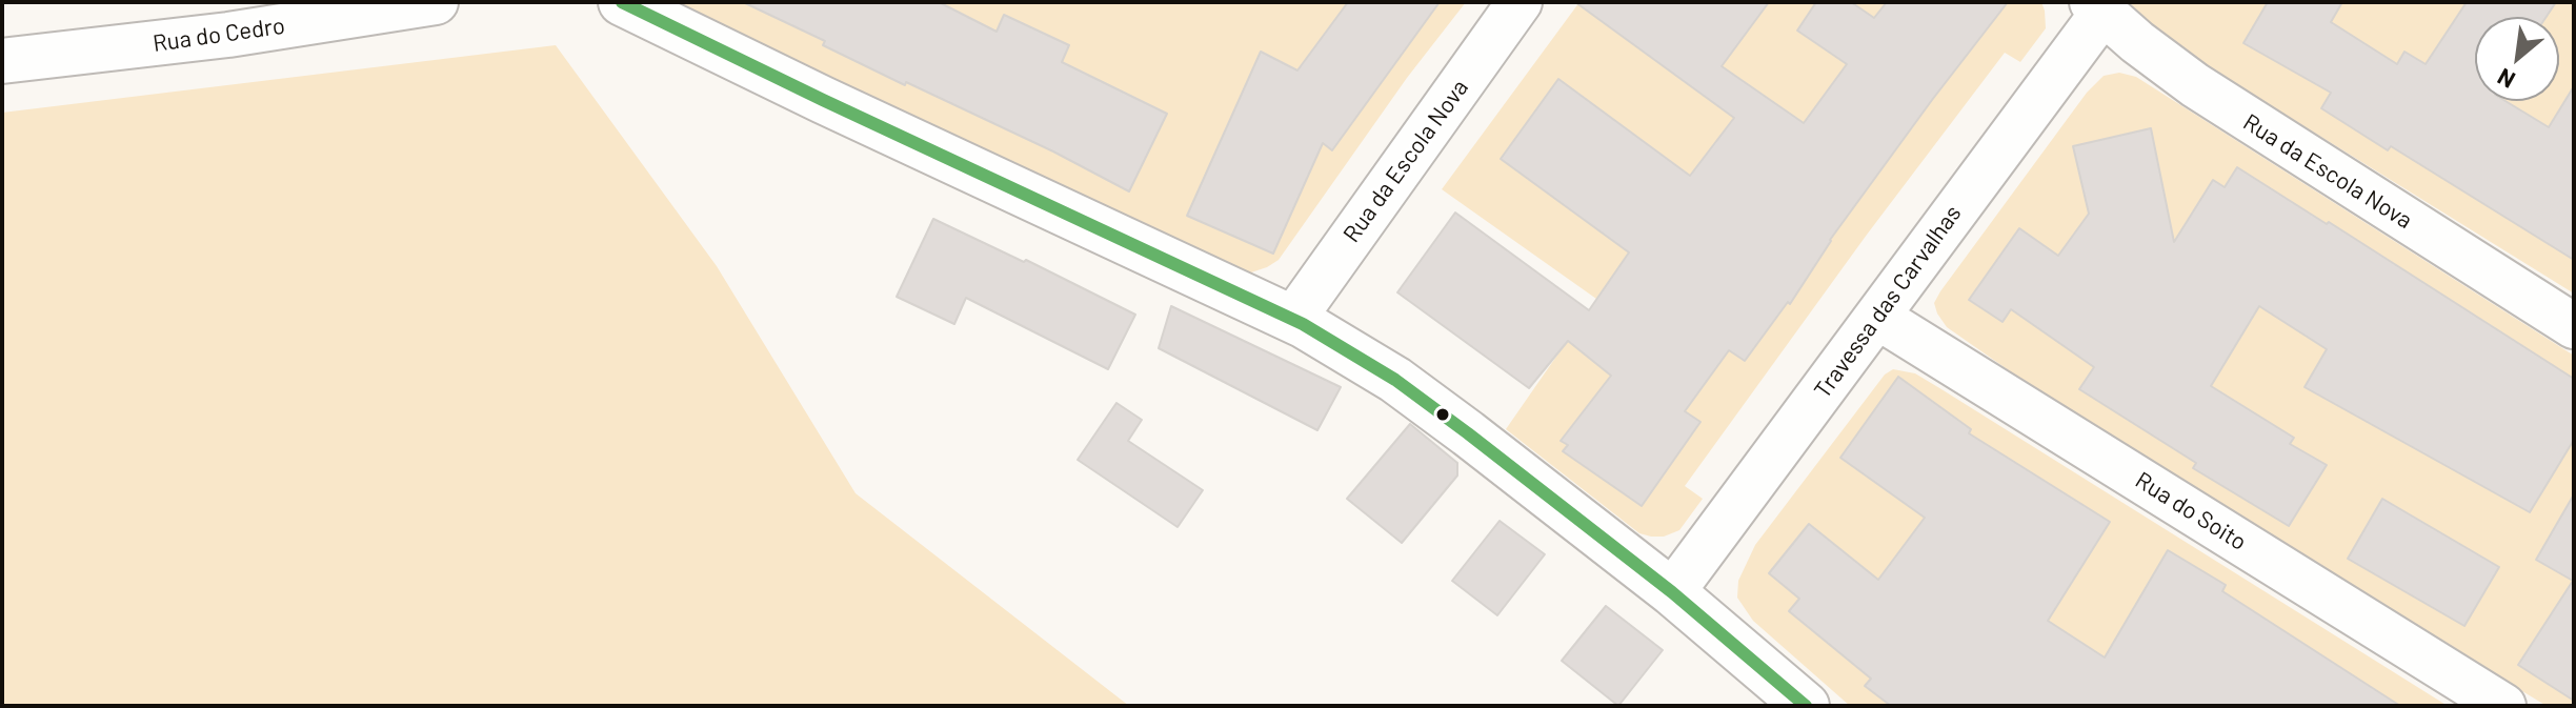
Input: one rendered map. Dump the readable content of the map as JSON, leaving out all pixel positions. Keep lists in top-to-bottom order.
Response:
{
  "streets": {
    "street": [
      "Rua do Cedro",
      "Rua da Escola Nova",
      "Travessa das Carvalhas",
      "Rua do Soito"
    ]
  },
  "crossings": [
    ["Rua da Escola Nova", "Travessa das Carvalhas"],
    ["Travessa das Carvalhas", "Rua do Soito"]
  ],
  "north": "bottom left"
}
